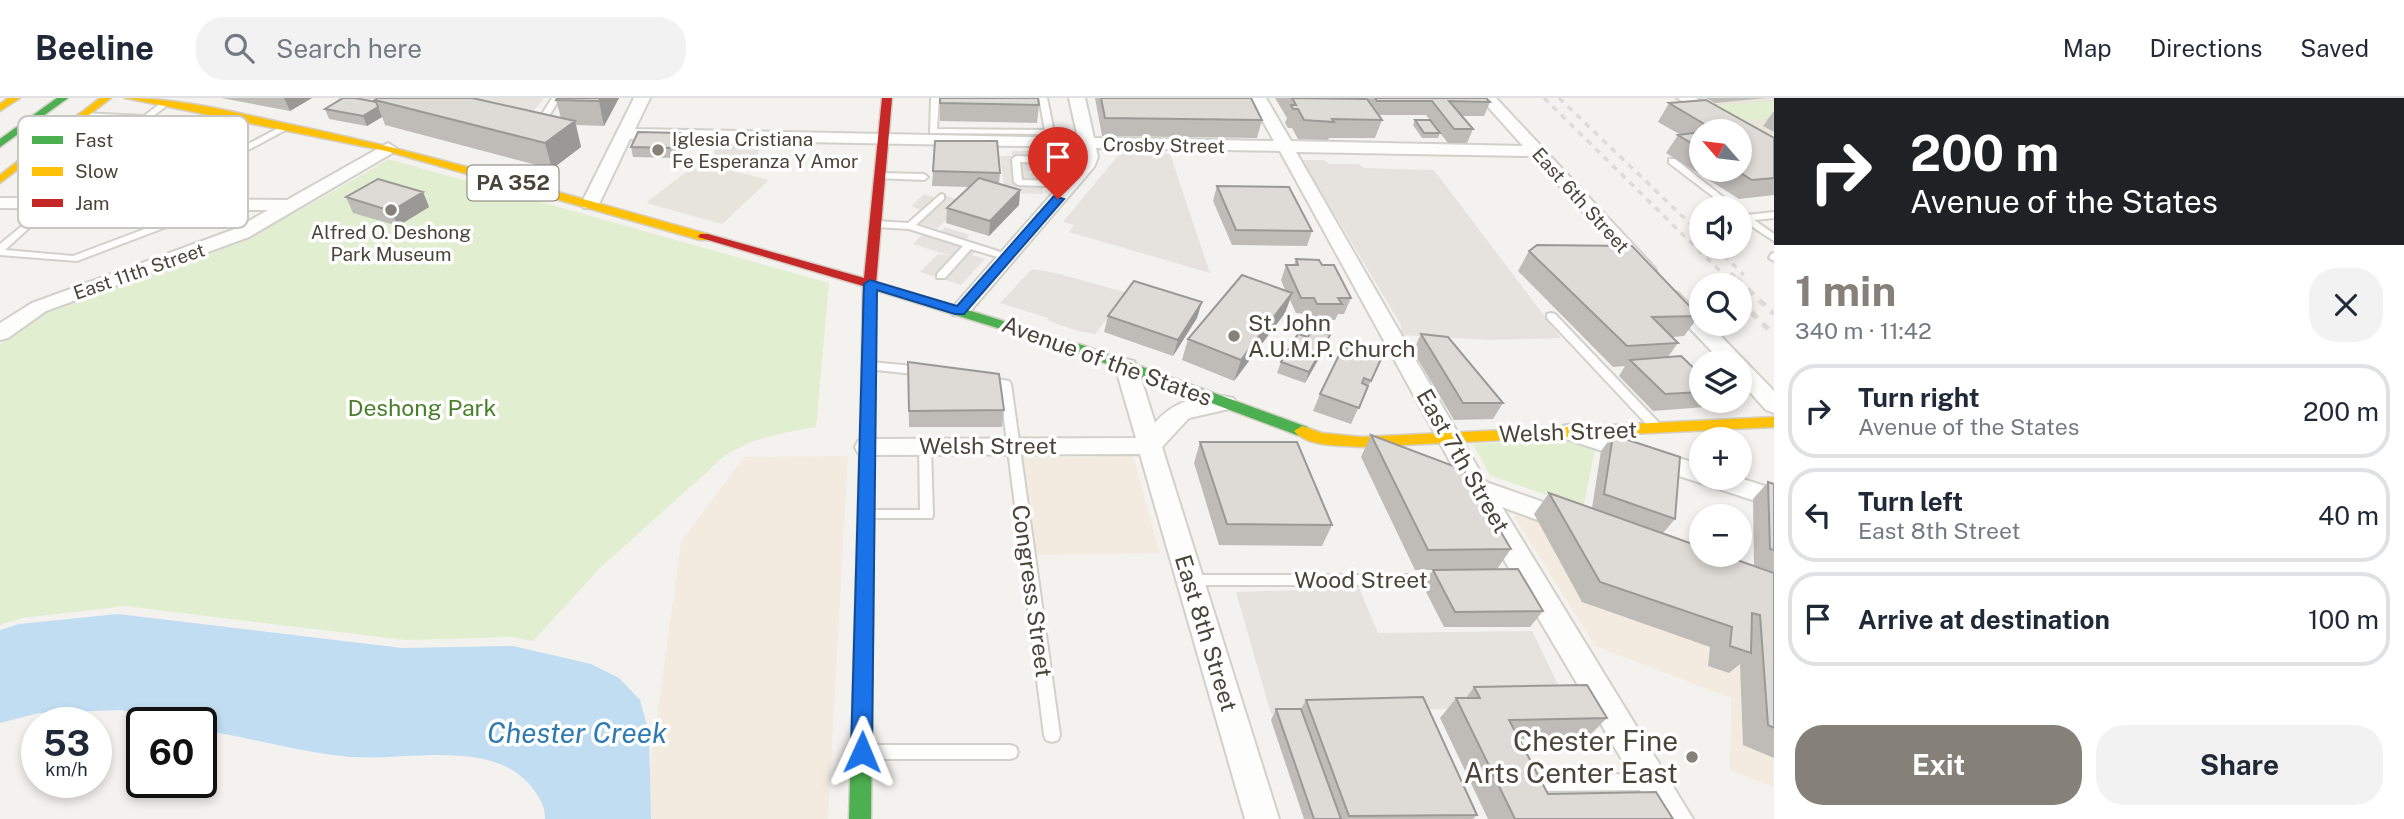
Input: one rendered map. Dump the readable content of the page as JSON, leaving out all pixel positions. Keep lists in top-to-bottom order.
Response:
{
  "streets": {
    "main road": ["PA 352", "Avenue of the States", "Welsh Street"],
    "street": [
      "Crosby Street",
      "East 6th Street",
      "East 11th Street",
      "East 7th Street",
      "East 8th Street"
    ],
    "lane": ["Wood Street", "Congress Street"]
  },
  "crossings": [
    ["Crosby Street", "East 6th Street"],
    ["Crosby Street", "East 7th Street"],
    ["East 11th Street", "Avenue of the States"],
    ["Avenue of the States", "Welsh Street"],
    ["Avenue of the States", "East 8th Street"],
    ["Welsh Street", "East 7th Street"],
    ["Welsh Street", "Congress Street"],
    ["Welsh Street", "East 8th Street"],
    ["Wood Street", "East 8th Street"]
  ],
  "water": ["Chester Creek"],
  "parks": ["Deshong Park"],
  "places": [
    "Iglesia Cristiana Fe Esperanza Y Amor",
    "Alfred O. Deshong Park Museum",
    "St. John A.U.M.P. Church",
    "Chester Fine Arts Center East"
  ],
  "legend": ["Fast", "Slow", "Jam"],
  "north": "top left",
  "page": {
    "header": "Beeline",
    "search": "Search here",
    "nav": ["Map", "Directions", "Saved"],
    "turn": ["200 m", "Avenue of the States"],
    "map_buttons": ["+", "−"],
    "heading": ["1 min", "340 m · 11:42"],
    "list": [
      {
        "name": "Turn right",
        "note": "Avenue of the States",
        "value": "200 m"
      },
      {
        "name": "Turn left",
        "note": "East 8th Street",
        "value": "40 m"
      },
      {
        "name": "Arrive at destination",
        "value": "100 m"
      }
    ],
    "speed": "53 km/h",
    "limit": "60",
    "buttons": ["Exit", "Share"]
  }
}
